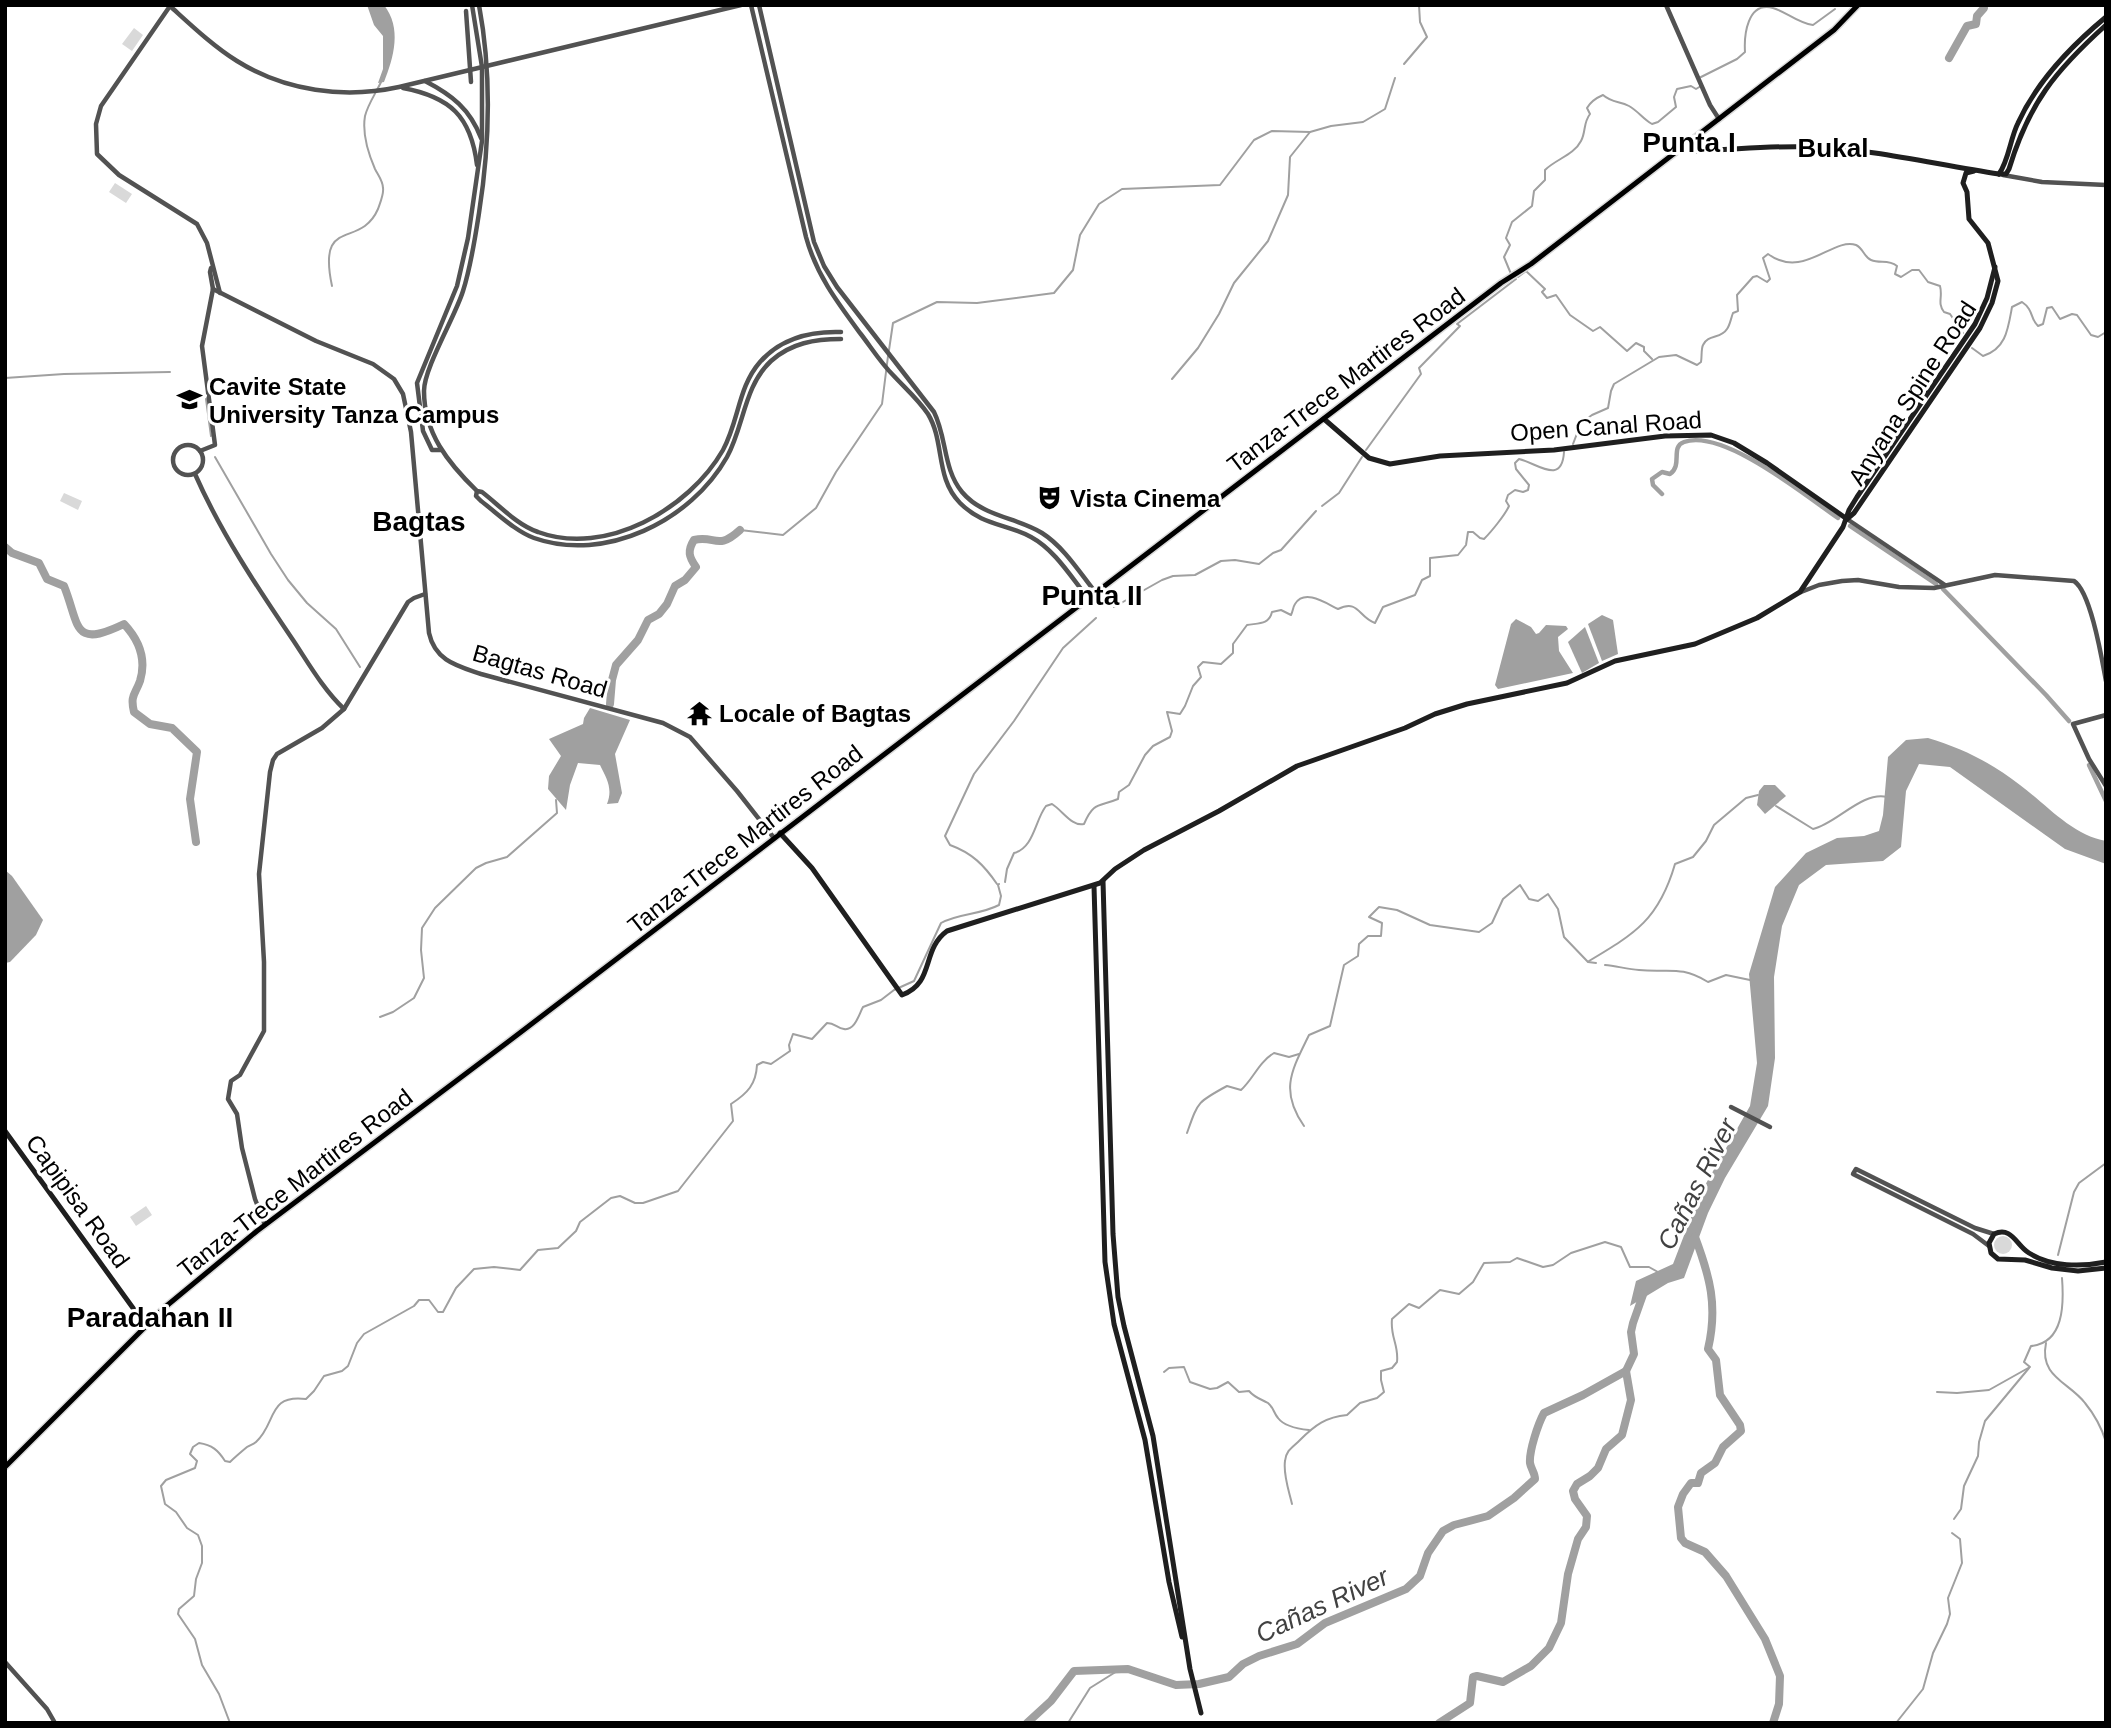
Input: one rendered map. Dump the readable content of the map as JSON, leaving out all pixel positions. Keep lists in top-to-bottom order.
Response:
{
  "streets": {
    "main road": [
      "Tanza-Trece Martires Road",
      "Anyana Spine Road",
      "Open Canal Road",
      "Capipisa Road"
    ],
    "street": ["Bagtas Road"]
  },
  "crossings": [
    ["Tanza-Trece Martires Road", "Open Canal Road"],
    ["Tanza-Trece Martires Road", "Bagtas Road"],
    ["Tanza-Trece Martires Road", "Capipisa Road"],
    ["Anyana Spine Road", "Open Canal Road"]
  ],
  "districts": [
    "Punta I",
    "Bukal",
    "Bagtas",
    "Punta II",
    "Paradahan II"
  ],
  "water": ["Cañas River"],
  "places": {
    "school or university": ["Cavite State University Tanza Campus"],
    "theatre": ["Vista Cinema"],
    "temple": ["Locale of Bagtas"]
  }
}
